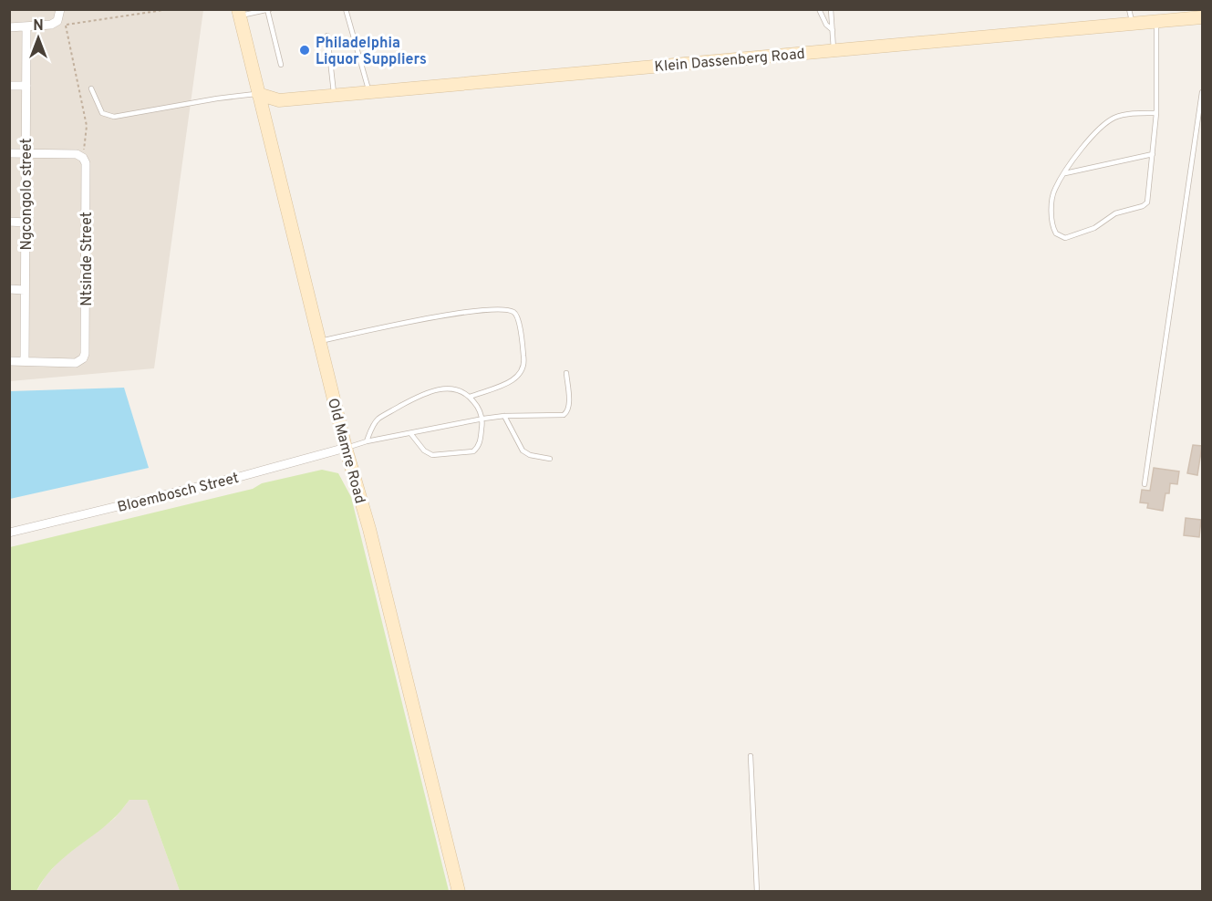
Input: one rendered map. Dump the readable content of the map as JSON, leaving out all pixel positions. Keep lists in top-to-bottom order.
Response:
{
  "streets": {
    "main road": ["Klein Dassenberg Road", "Old Mamre Road"],
    "street": ["Ngcongolo street", "Ntsinde Street", "Bloembosch Street"]
  },
  "crossings": [
    ["Klein Dassenberg Road", "Old Mamre Road"],
    ["Ngcongolo street", "Ntsinde Street"],
    ["Old Mamre Road", "Bloembosch Street"]
  ],
  "places": ["Philadelphia Liquor Suppliers"],
  "north": "top"
}
